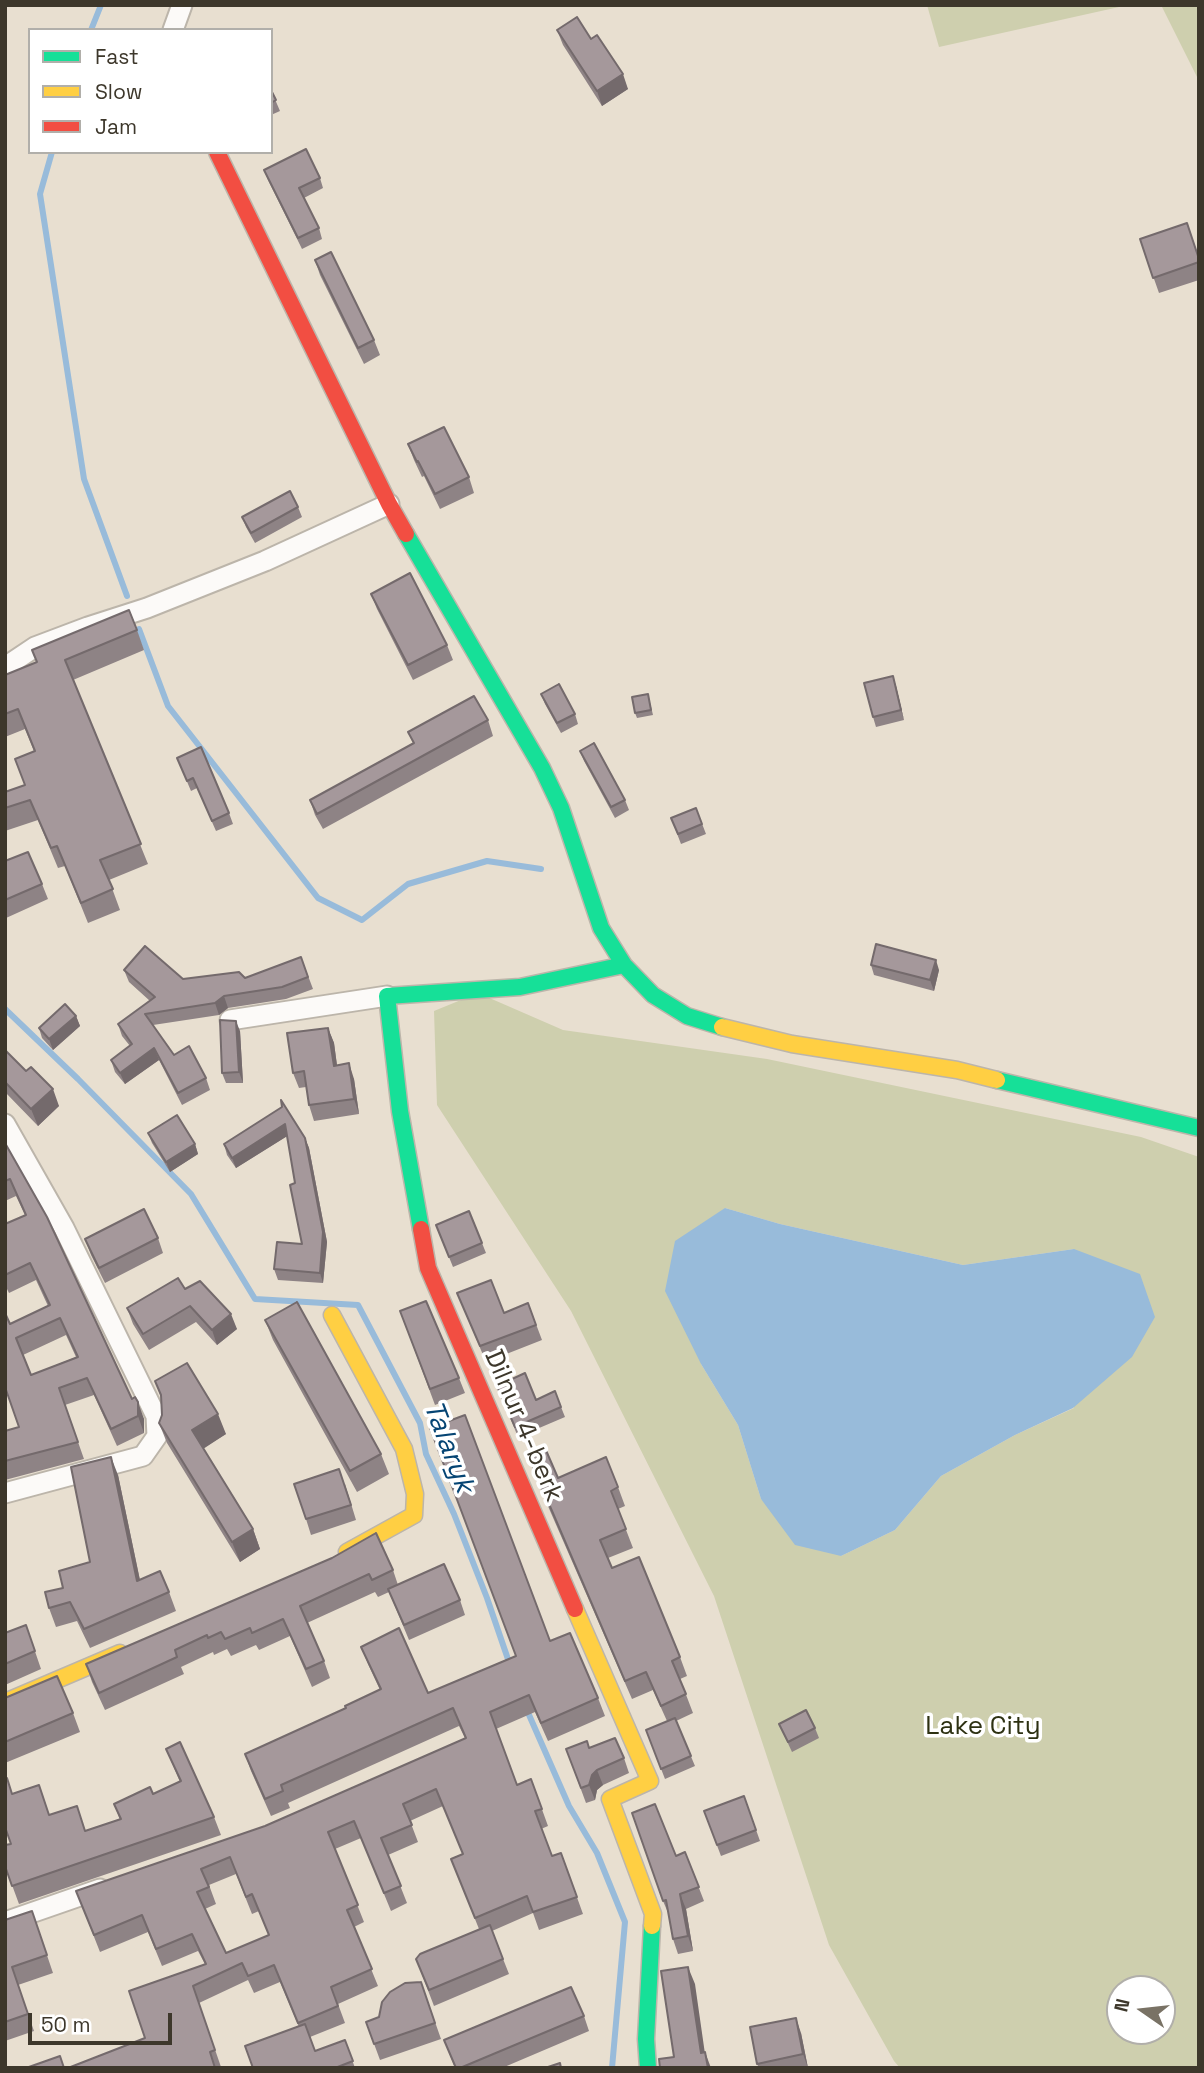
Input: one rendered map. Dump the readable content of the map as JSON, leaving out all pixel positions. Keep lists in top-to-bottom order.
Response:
{
  "streets": {
    "street": ["Dilnur 4-berk"]
  },
  "water": ["Talaryk"],
  "parks": ["Lake City"],
  "legend": ["Fast", "Slow", "Jam"],
  "scale_bar": "50 m",
  "north": "left"
}
